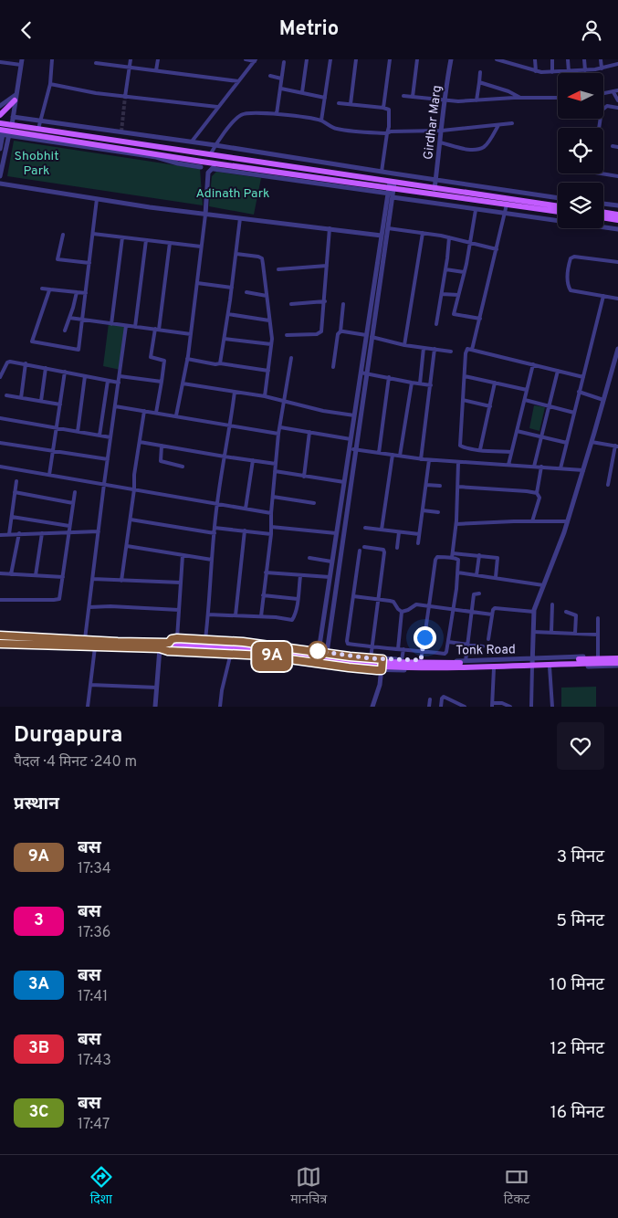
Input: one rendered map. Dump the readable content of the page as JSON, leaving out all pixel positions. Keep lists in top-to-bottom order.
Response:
{
  "streets": {
    "main road": ["Tonk Road"],
    "street": ["Girdhar Marg"]
  },
  "parks": ["Shobhit Park", "Adinath Park"],
  "lines": ["bus line 9A"],
  "north": "left",
  "page": {
    "header": "Metrio",
    "on_map": "9A",
    "heading": [
      ["Durgapura", "पैदल · 4 मिनट · 240 m"],
      "प्रस्थान"
    ],
    "list": [
      {
        "mark": "9A",
        "name": "बस",
        "note": "17:34",
        "value": "3 मिनट"
      },
      {
        "mark": "3",
        "name": "बस",
        "note": "17:36",
        "value": "5 मिनट"
      },
      {
        "mark": "3A",
        "name": "बस",
        "note": "17:41",
        "value": "10 मिनट"
      },
      {
        "mark": "3B",
        "name": "बस",
        "note": "17:43",
        "value": "12 मिनट"
      },
      {
        "mark": "3C",
        "name": "बस",
        "note": "17:47",
        "value": "16 मिनट"
      }
    ],
    "tabs": ["दिशा", "मानचित्र", "टिकट"]
  }
}
